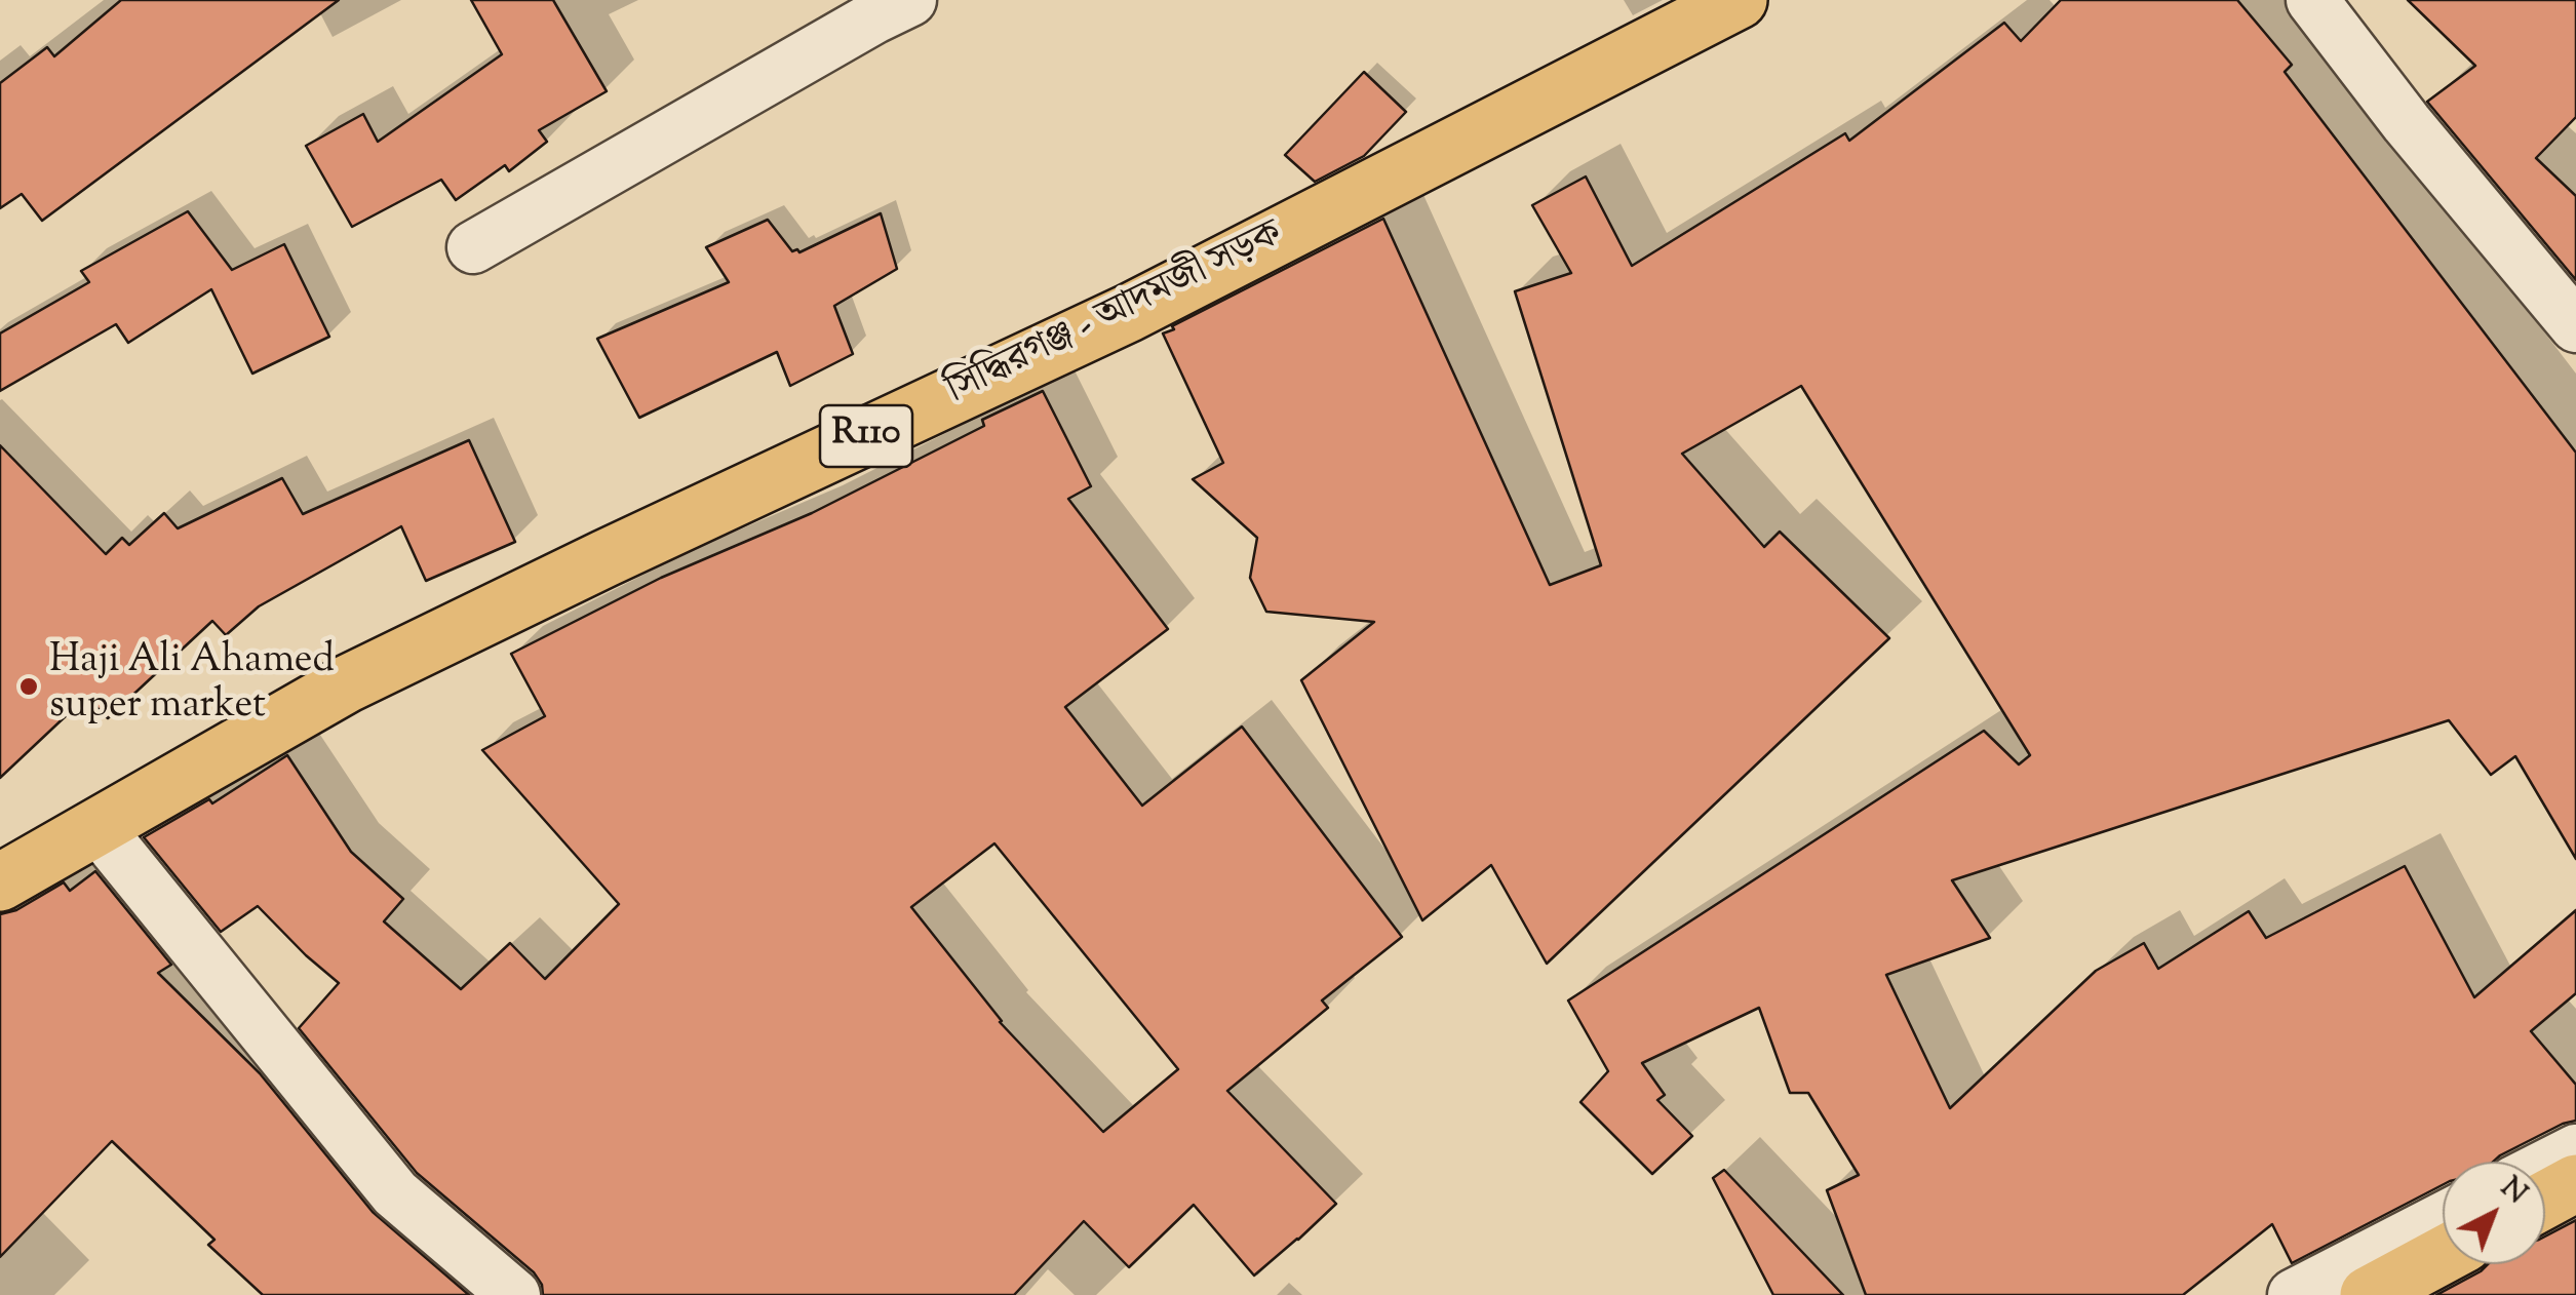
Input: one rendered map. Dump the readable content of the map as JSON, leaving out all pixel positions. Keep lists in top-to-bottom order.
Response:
{
  "streets": {
    "main road": ["সিদ্ধিরগঞ্জ - আদমজী সড়ক", "R110"]
  },
  "places": ["Haji Ali Ahamed super market"],
  "north": "top right"
}
